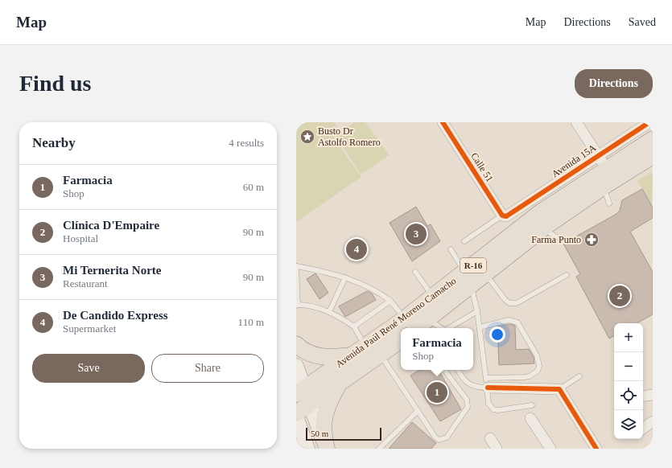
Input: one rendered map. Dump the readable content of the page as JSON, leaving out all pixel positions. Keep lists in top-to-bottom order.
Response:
{
  "streets": {
    "main road": ["R-16", "Avenida Paúl René Moreno Camacho"],
    "street": ["Avenida 15A", "Calle 51"]
  },
  "crossings": [
    ["Avenida 15A", "Calle 51"]
  ],
  "places": {
    "place": ["Busto Dr Astolfo Romero"],
    "pharmacy": ["Farma Punto"]
  },
  "scale_bar": "50 m",
  "page": {
    "header": "Map",
    "nav": ["Map", "Directions", "Saved"],
    "buttons": [
      "Directions",
      ["Save", "Share"]
    ],
    "title": "Find us",
    "heading": ["Nearby", "4 results"],
    "list": [
      {
        "mark": "1",
        "name": "Farmacia",
        "note": "Shop",
        "value": "60 m"
      },
      {
        "mark": "2",
        "name": "Clínica D'Empaire",
        "note": "Hospital",
        "value": "90 m"
      },
      {
        "mark": "3",
        "name": "Mi Ternerita Norte",
        "note": "Restaurant",
        "value": "90 m"
      },
      {
        "mark": "4",
        "name": "De Candido Express",
        "note": "Supermarket",
        "value": "110 m"
      }
    ],
    "pins": [
      "3",
      "4",
      "2",
      "1"
    ],
    "map_buttons": ["+", "−"],
    "popup": ["Farmacia", "Shop"],
    "scale": "50 m"
  }
}
